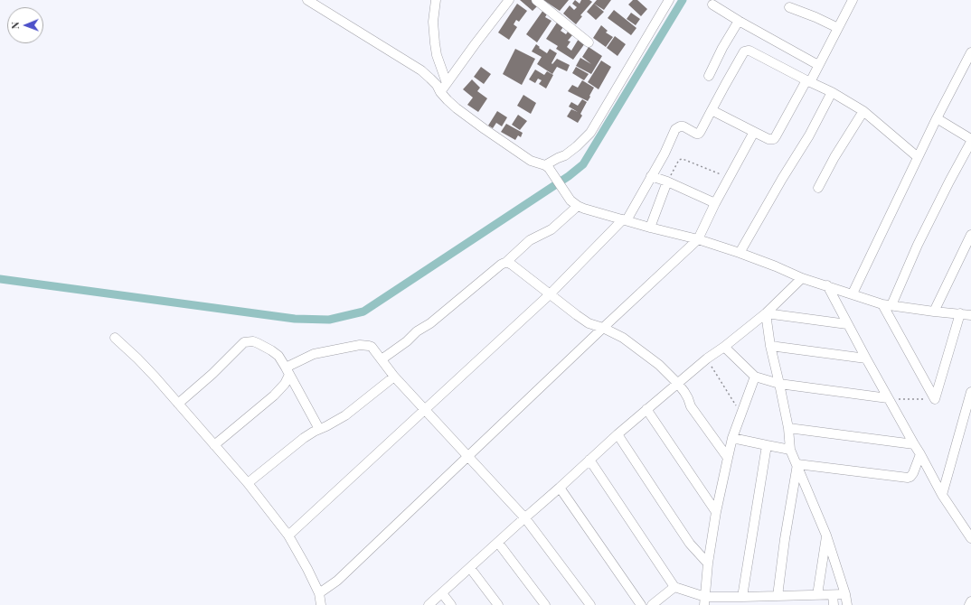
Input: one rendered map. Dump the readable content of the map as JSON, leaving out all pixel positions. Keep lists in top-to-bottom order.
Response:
{
  "north": "left"
}
